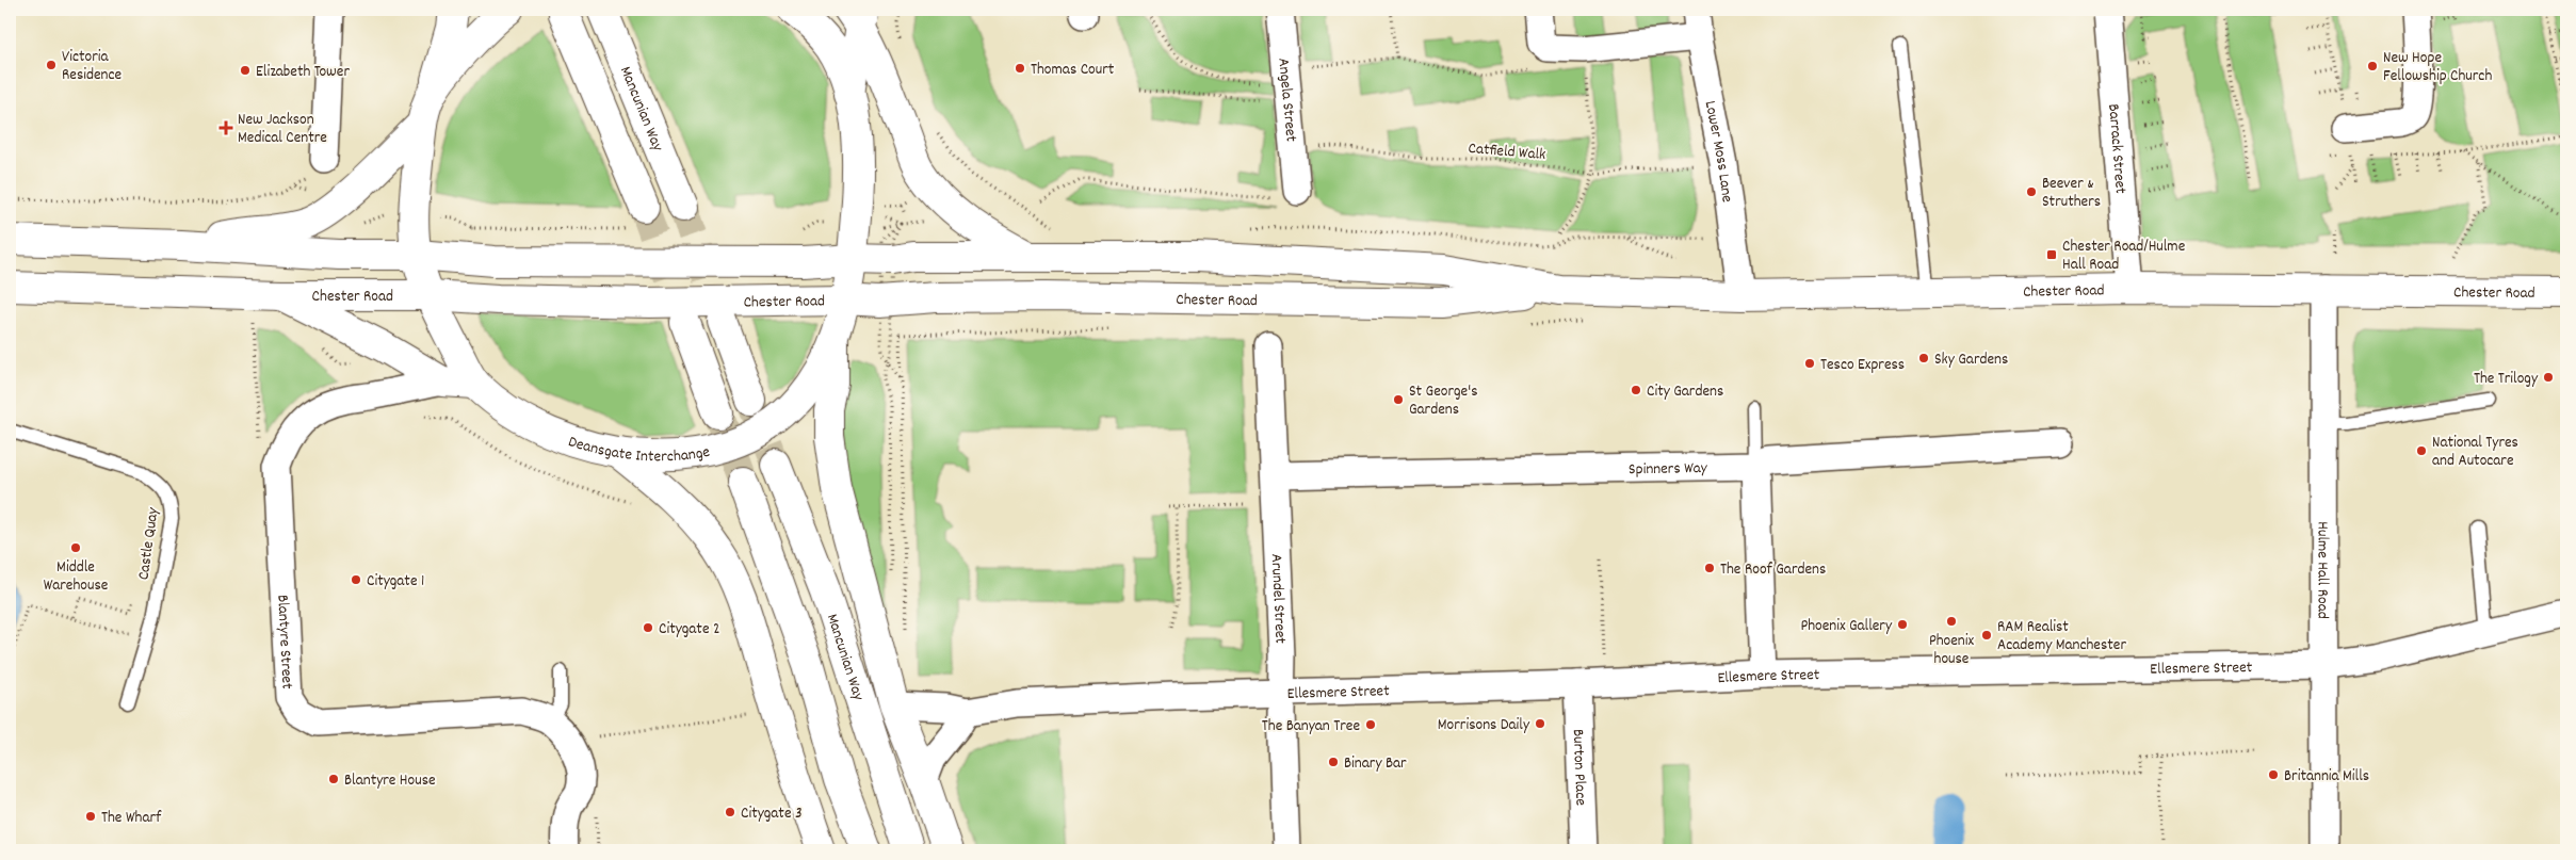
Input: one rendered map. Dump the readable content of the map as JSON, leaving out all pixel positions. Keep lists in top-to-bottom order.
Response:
{
  "streets": {
    "main road": ["Mancunian Way", "Chester Road", "Deansgate Interchange"],
    "street": [
      "Angela Street",
      "Barrack Street",
      "Lower Moss Lane",
      "Spinners Way",
      "Hulme Hall Road",
      "Arundel Street",
      "Blantyre Street",
      "Ellesmere Street",
      "Burton Place"
    ],
    "lane": ["Castle Quay"],
    "path": ["Catfield Walk"]
  },
  "crossings": [
    ["Barrack Street", "Chester Road"],
    ["Lower Moss Lane", "Chester Road"],
    ["Chester Road", "Deansgate Interchange"],
    ["Chester Road", "Hulme Hall Road"],
    ["Spinners Way", "Arundel Street"],
    ["Hulme Hall Road", "Ellesmere Street"],
    ["Arundel Street", "Ellesmere Street"],
    ["Ellesmere Street", "Burton Place"]
  ],
  "places": {
    "other": [
      "Victoria Residence",
      "New Hope Fellowship Church",
      "Thomas Court",
      "Elizabeth Tower",
      "Beever & Struthers",
      "Sky Gardens",
      "Tesco Express",
      "The Trilogy",
      "City Gardens",
      "St George's Gardens",
      "National Tyres and Autocare",
      "Middle Warehouse",
      "The Roof Gardens",
      "Citygate 1",
      "Phoenix house",
      "Phoenix Gallery",
      "Citygate 2",
      "RAM Realist Academy Manchester",
      "Morrisons Daily",
      "The Banyan Tree",
      "Binary Bar",
      "Britannia Mills",
      "Blantyre House",
      "Citygate 3",
      "The Wharf"
    ],
    "health": ["New Jackson Medical Centre"],
    "transit": ["Chester Road/Hulme Hall Road"]
  }
}
